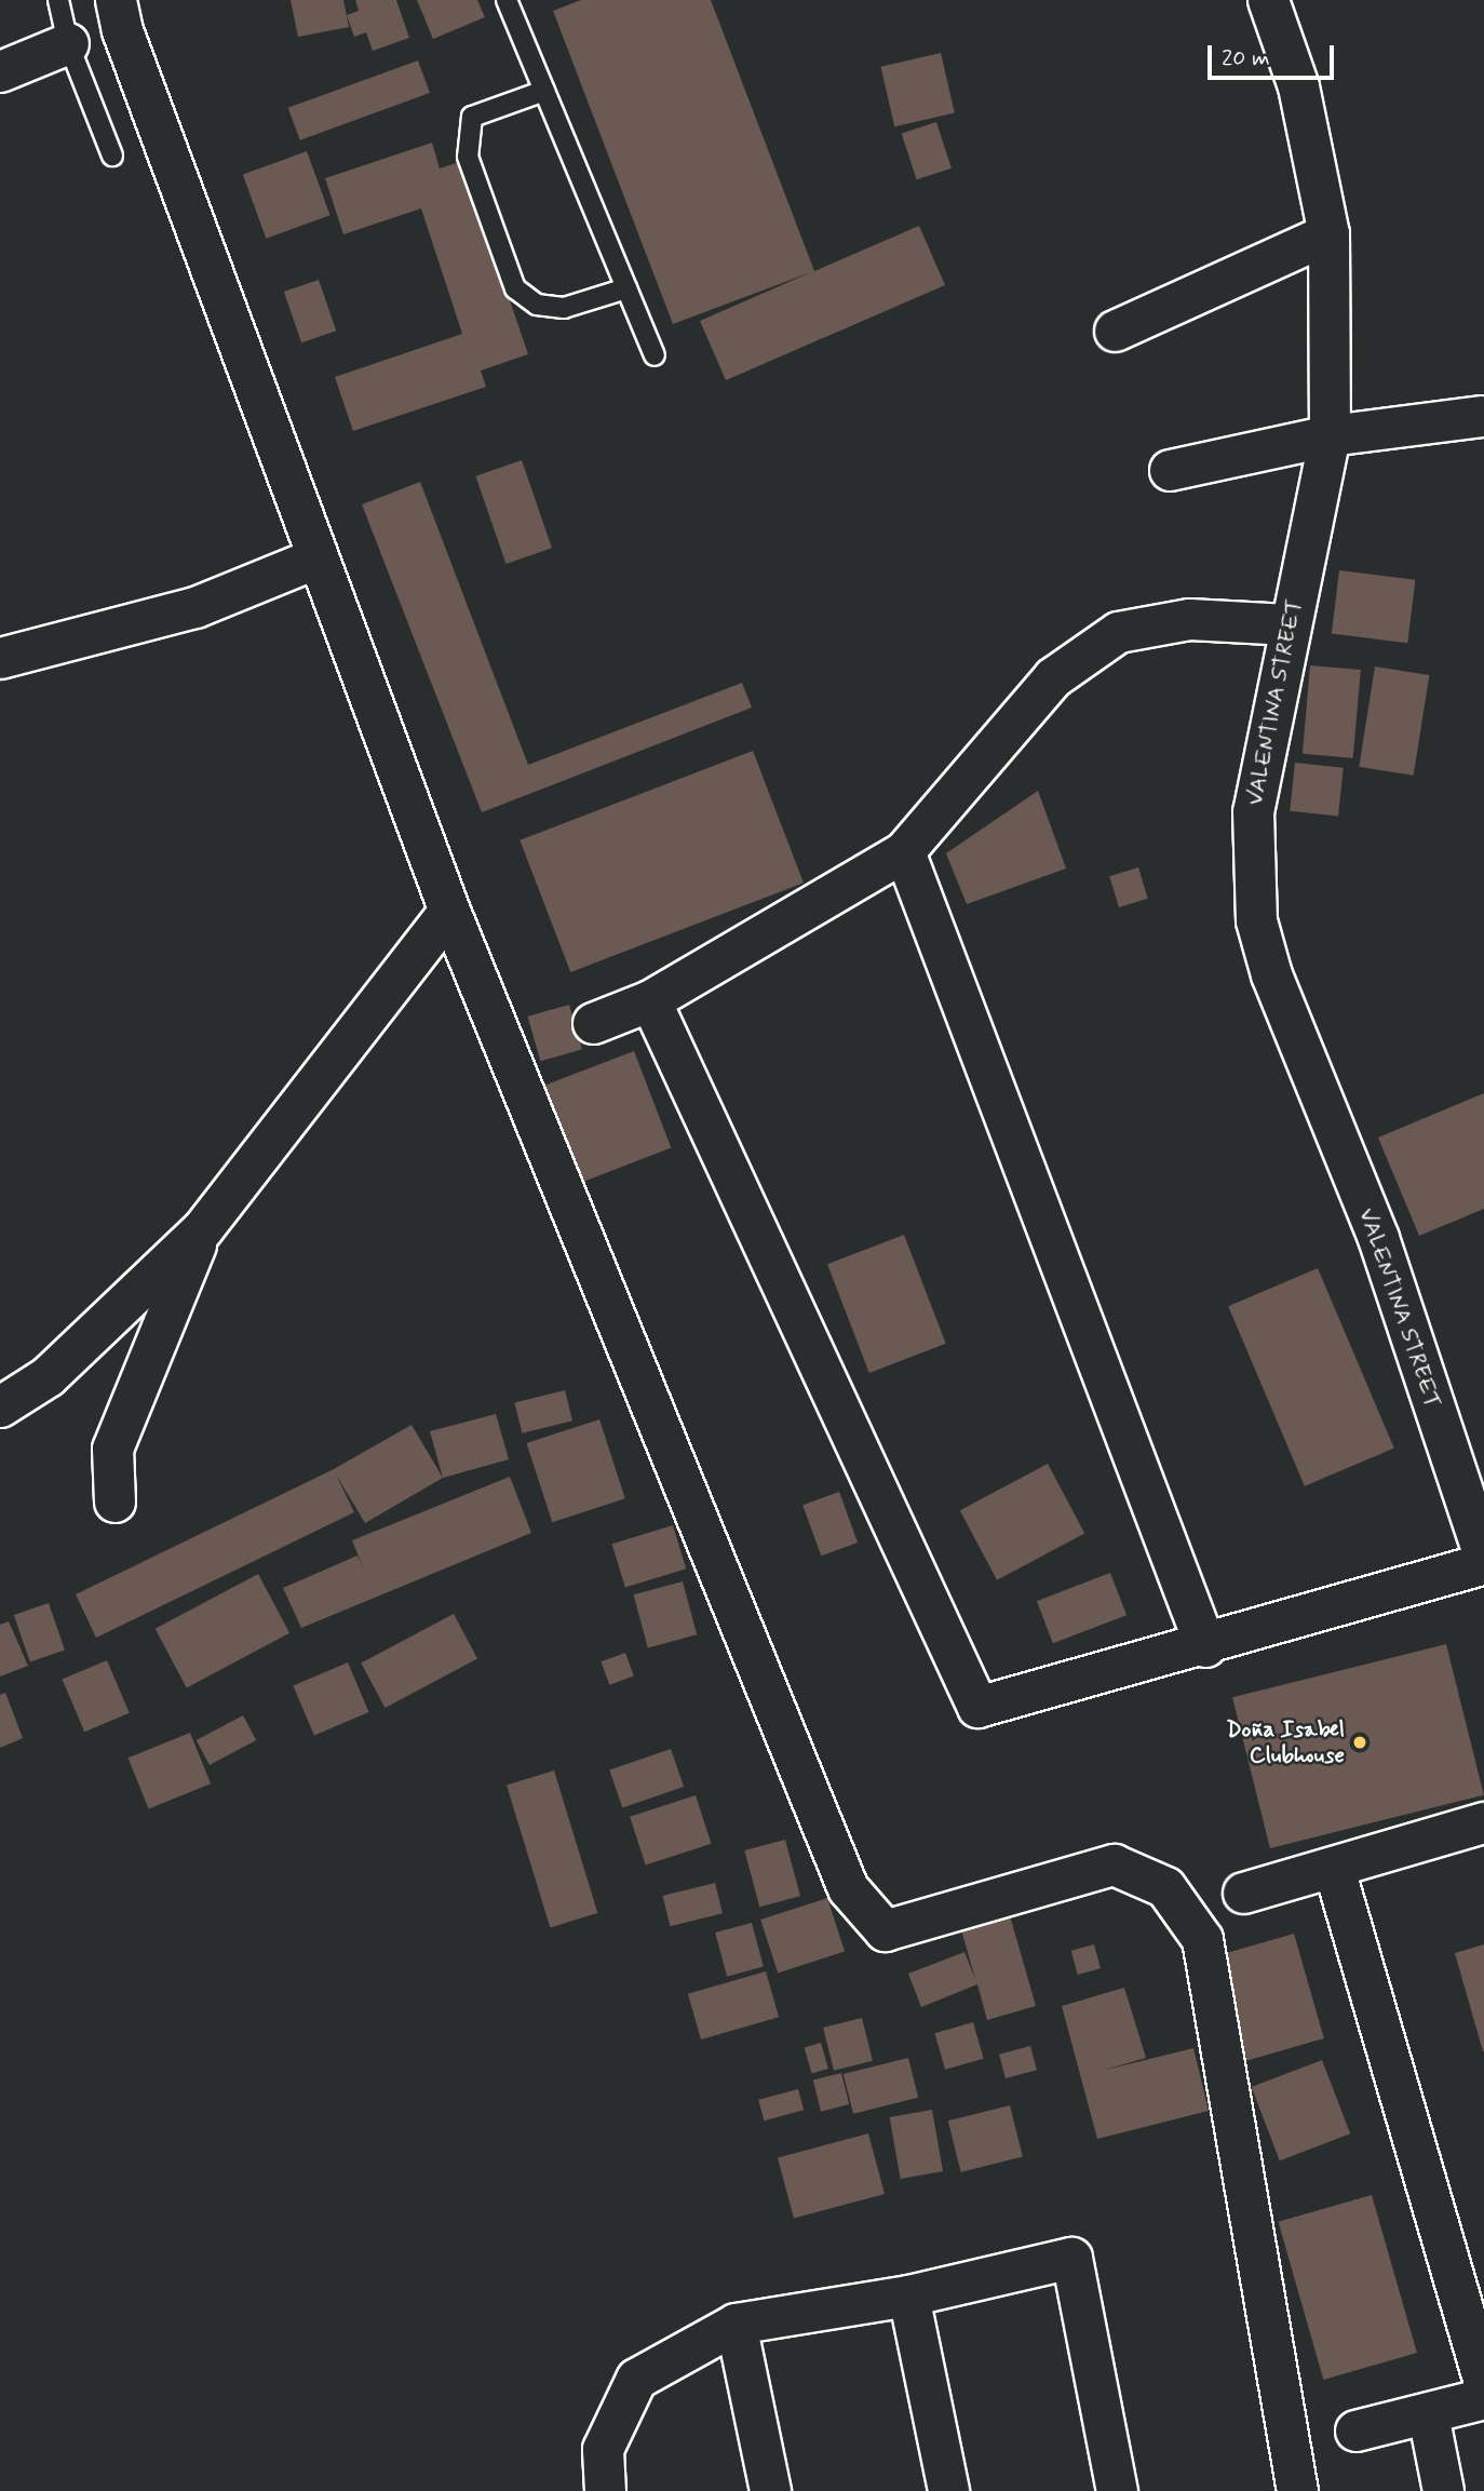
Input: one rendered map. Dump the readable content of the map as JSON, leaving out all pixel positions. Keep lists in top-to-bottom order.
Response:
{
  "streets": {
    "street": ["VALENTINA STREET"]
  },
  "places": ["Doña Isabel Clubhouse"],
  "scale_bar": "20 m"
}
